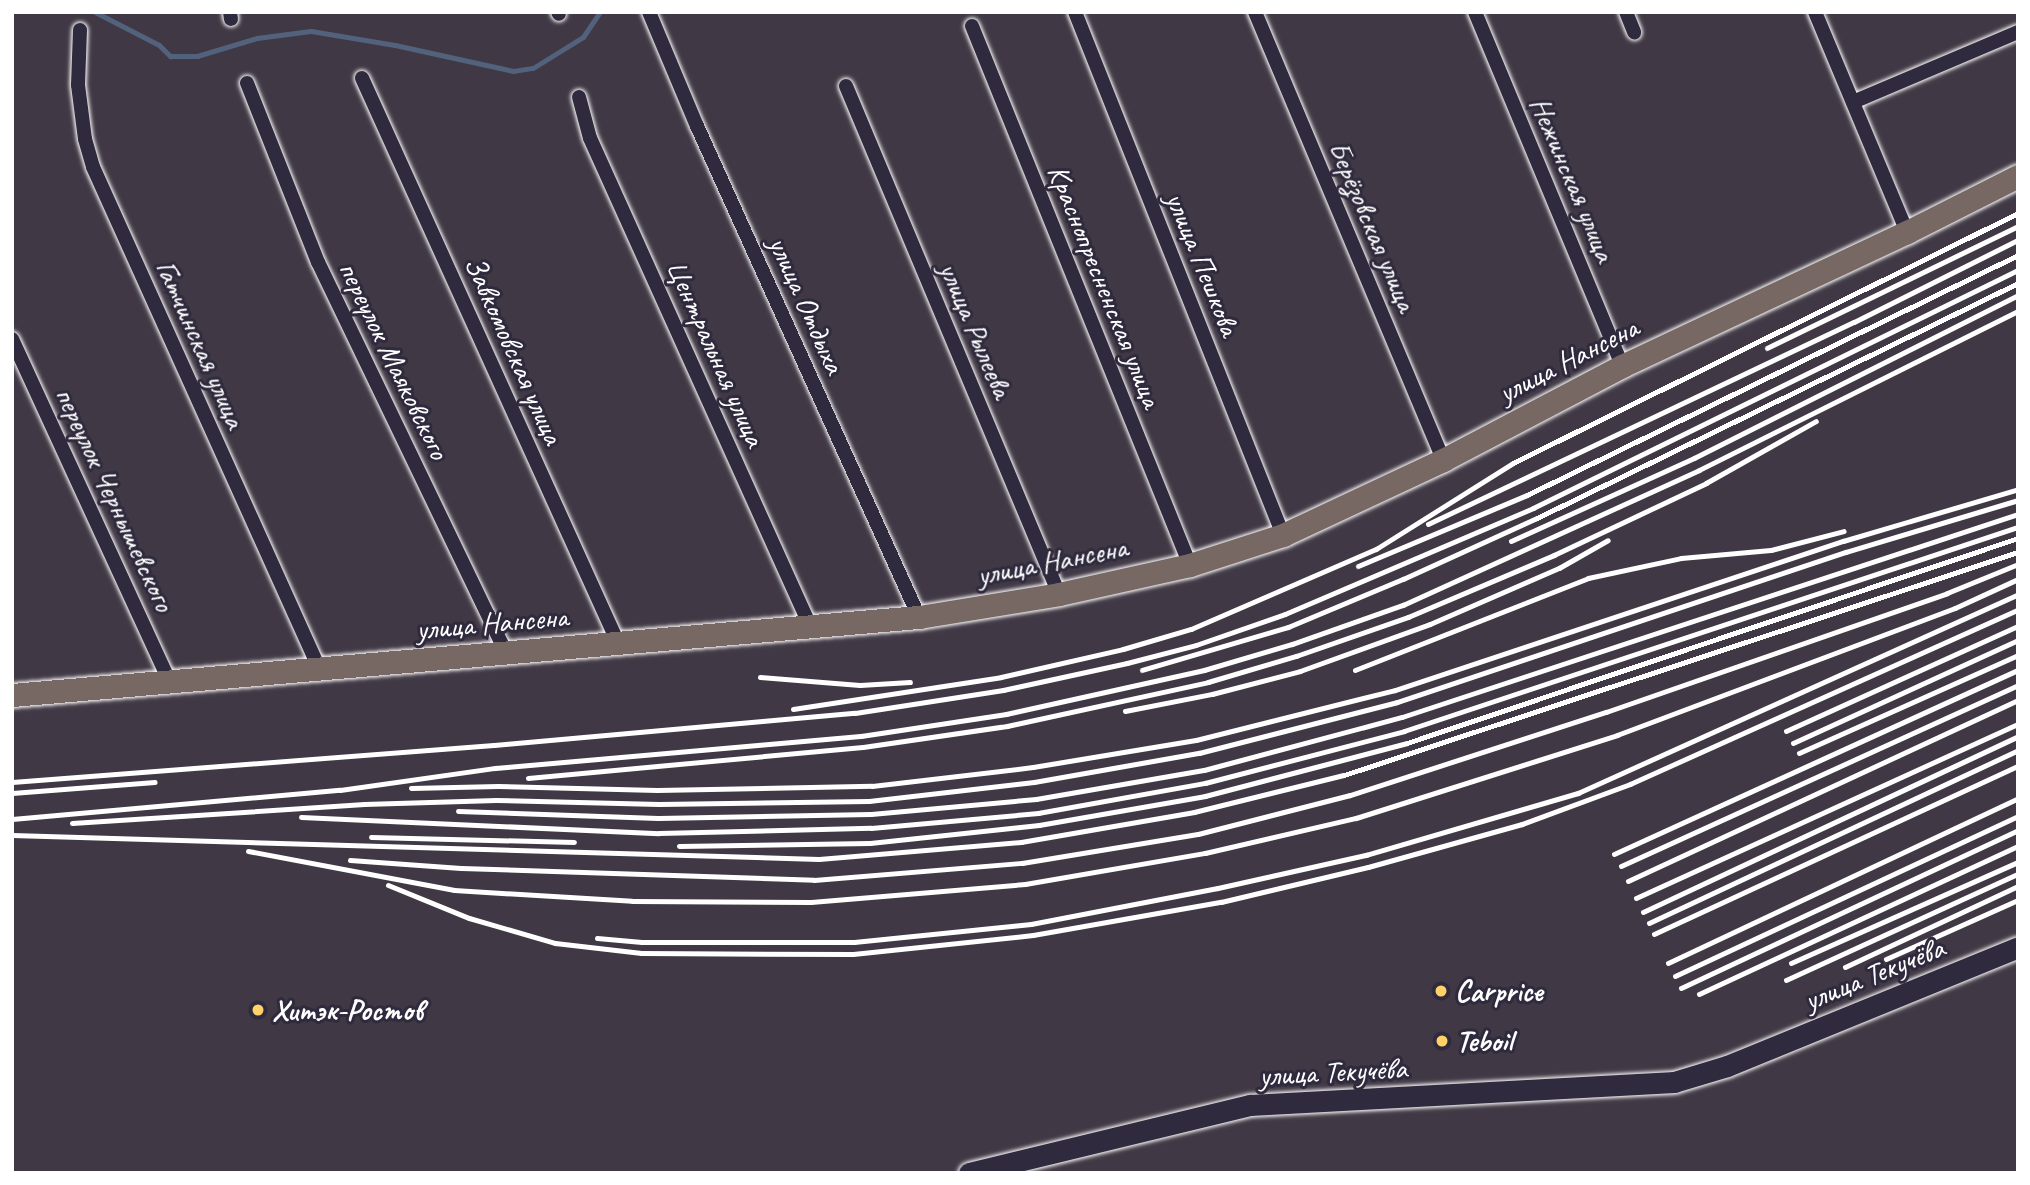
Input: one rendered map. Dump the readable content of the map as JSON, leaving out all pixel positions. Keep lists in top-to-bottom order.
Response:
{
  "streets": {
    "main road": ["улица Нансена", "улица Текучёва"],
    "street": [
      "Нежинская улица",
      "Берёзовская улица",
      "улица Пешкова",
      "Краснопресненская улица",
      "улица Отдыха",
      "улица Рылеева",
      "Гатчинская улица",
      "Завкомовская улица",
      "Центральная улица",
      "переулок Маяковского",
      "переулок Чернышевского"
    ]
  },
  "crossings": [
    ["Нежинская улица", "улица Нансена"],
    ["Берёзовская улица", "улица Нансена"],
    ["улица Пешкова", "улица Нансена"],
    ["Краснопресненская улица", "улица Нансена"],
    ["улица Отдыха", "улица Нансена"],
    ["улица Рылеева", "улица Нансена"],
    ["Гатчинская улица", "улица Нансена"],
    ["Завкомовская улица", "улица Нансена"],
    ["Центральная улица", "улица Нансена"],
    ["переулок Маяковского", "улица Нансена"],
    ["улица Нансена", "переулок Чернышевского"]
  ],
  "places": ["Carprice", "Хитэк-Ростов", "Teboil"]
}
